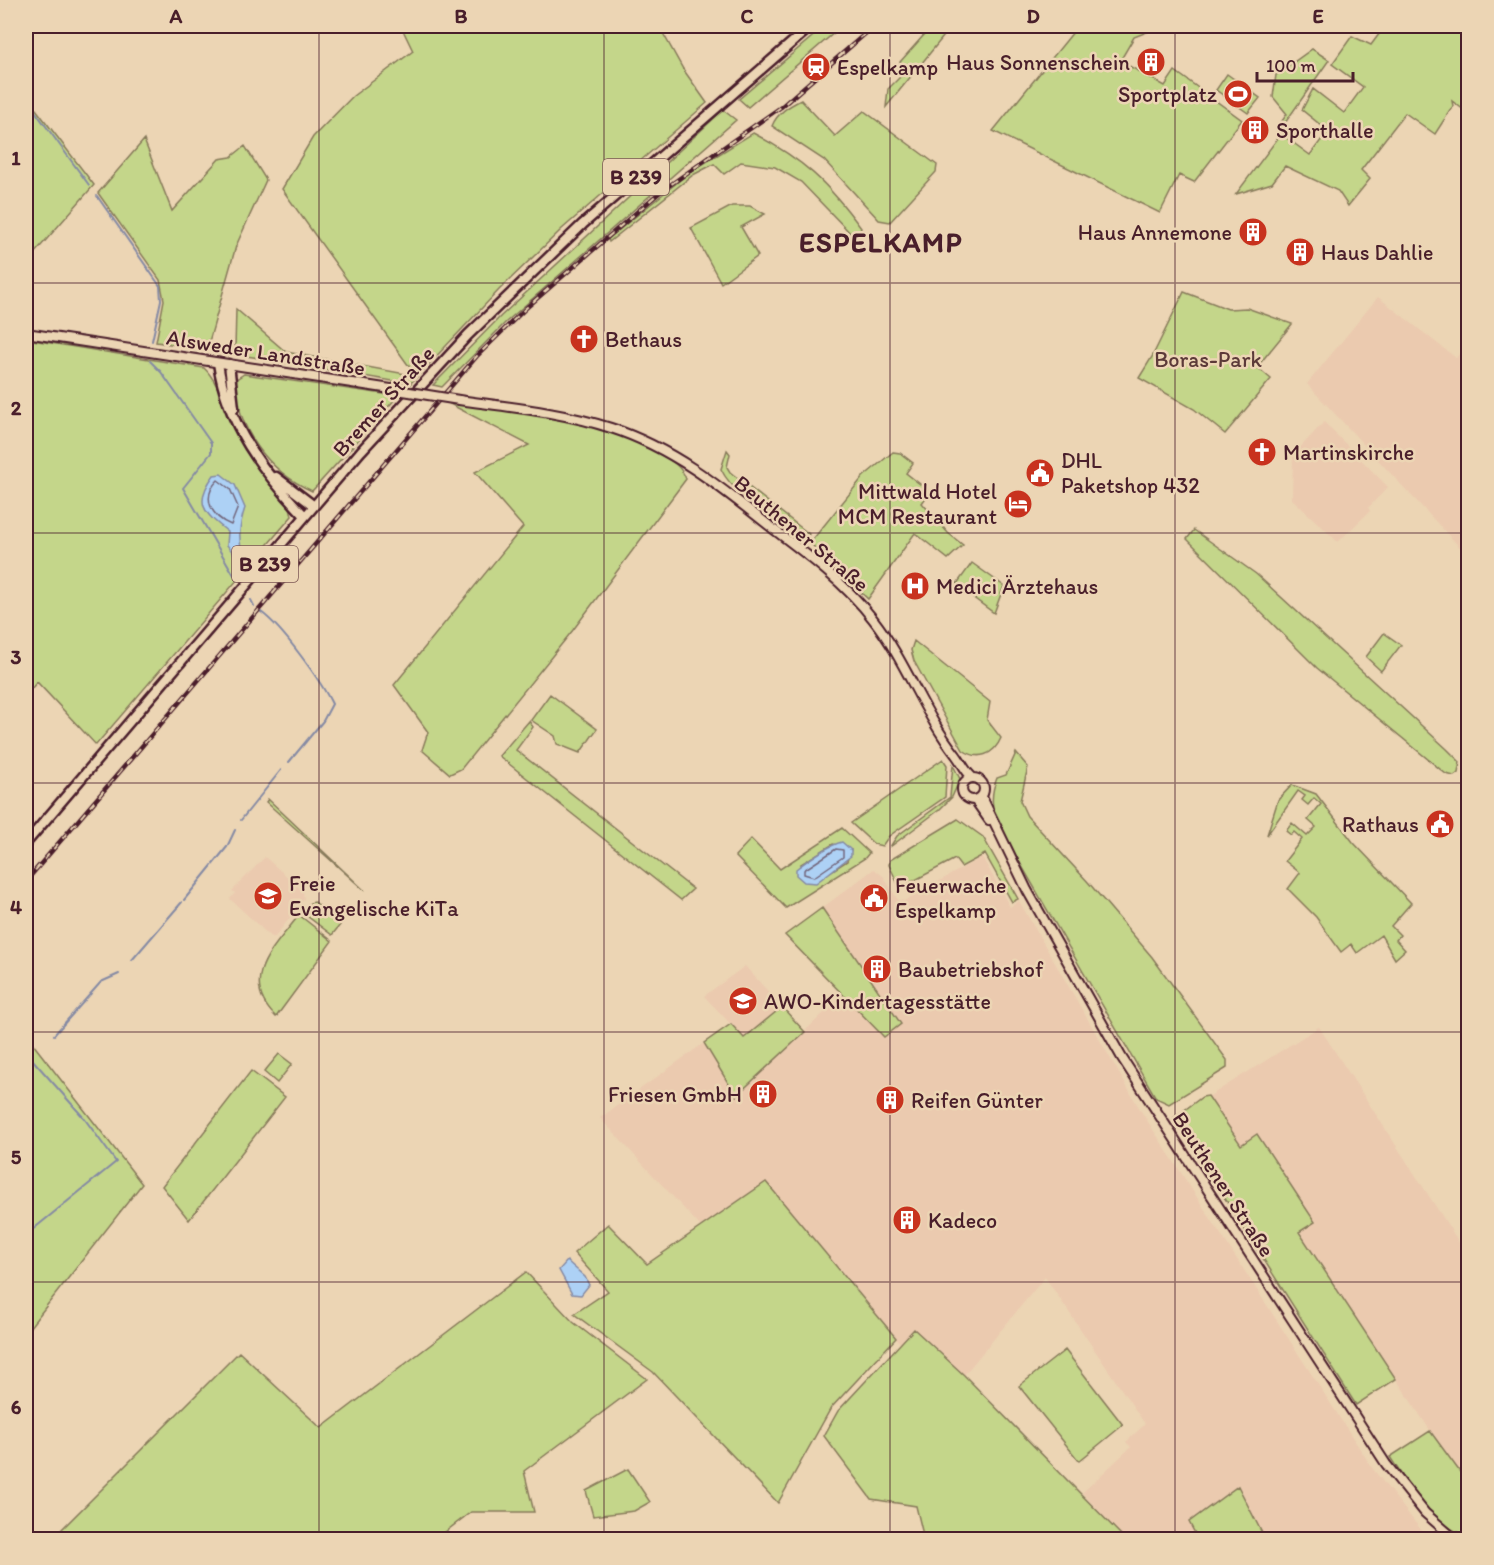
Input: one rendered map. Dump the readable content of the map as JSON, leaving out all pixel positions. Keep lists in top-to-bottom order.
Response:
{
  "streets": {
    "main road": [
      "B 239",
      "Alsweder Landstraße",
      "Bremer Straße",
      "Beuthener Straße"
    ]
  },
  "crossings": [
    ["B 239", "Alsweder Landstraße"],
    ["B 239", "Bremer Straße"],
    ["Alsweder Landstraße", "Beuthener Straße"]
  ],
  "districts": ["ESPELKAMP"],
  "parks": ["Boras-Park"],
  "places": {
    "building": [
      "Haus Sonnenschein",
      "Sporthalle",
      "Haus Annemone",
      "Haus Dahlie",
      "Baubetriebshof",
      "Friesen GmbH",
      "Reifen Günter",
      "Kadeco"
    ],
    "station": ["Espelkamp"],
    "sports": ["Sportplatz"],
    "church": ["Bethaus", "Martinskirche"],
    "public building": ["DHL Paketshop 432", "Rathaus", "Feuerwache Espelkamp"],
    "hotel": ["Mittwald Hotel MCM Restaurant"],
    "hospital": ["Medici Ärztehaus"],
    "school or university": ["Freie Evangelische KiTa", "AWO-Kindertagesstätte"]
  },
  "scale_bar": "100 m",
  "grid": {
    "columns": [
      "A",
      "B",
      "C",
      "D",
      "E"
    ],
    "rows": [
      "1",
      "2",
      "3",
      "4",
      "5",
      "6"
    ]
  }
}
